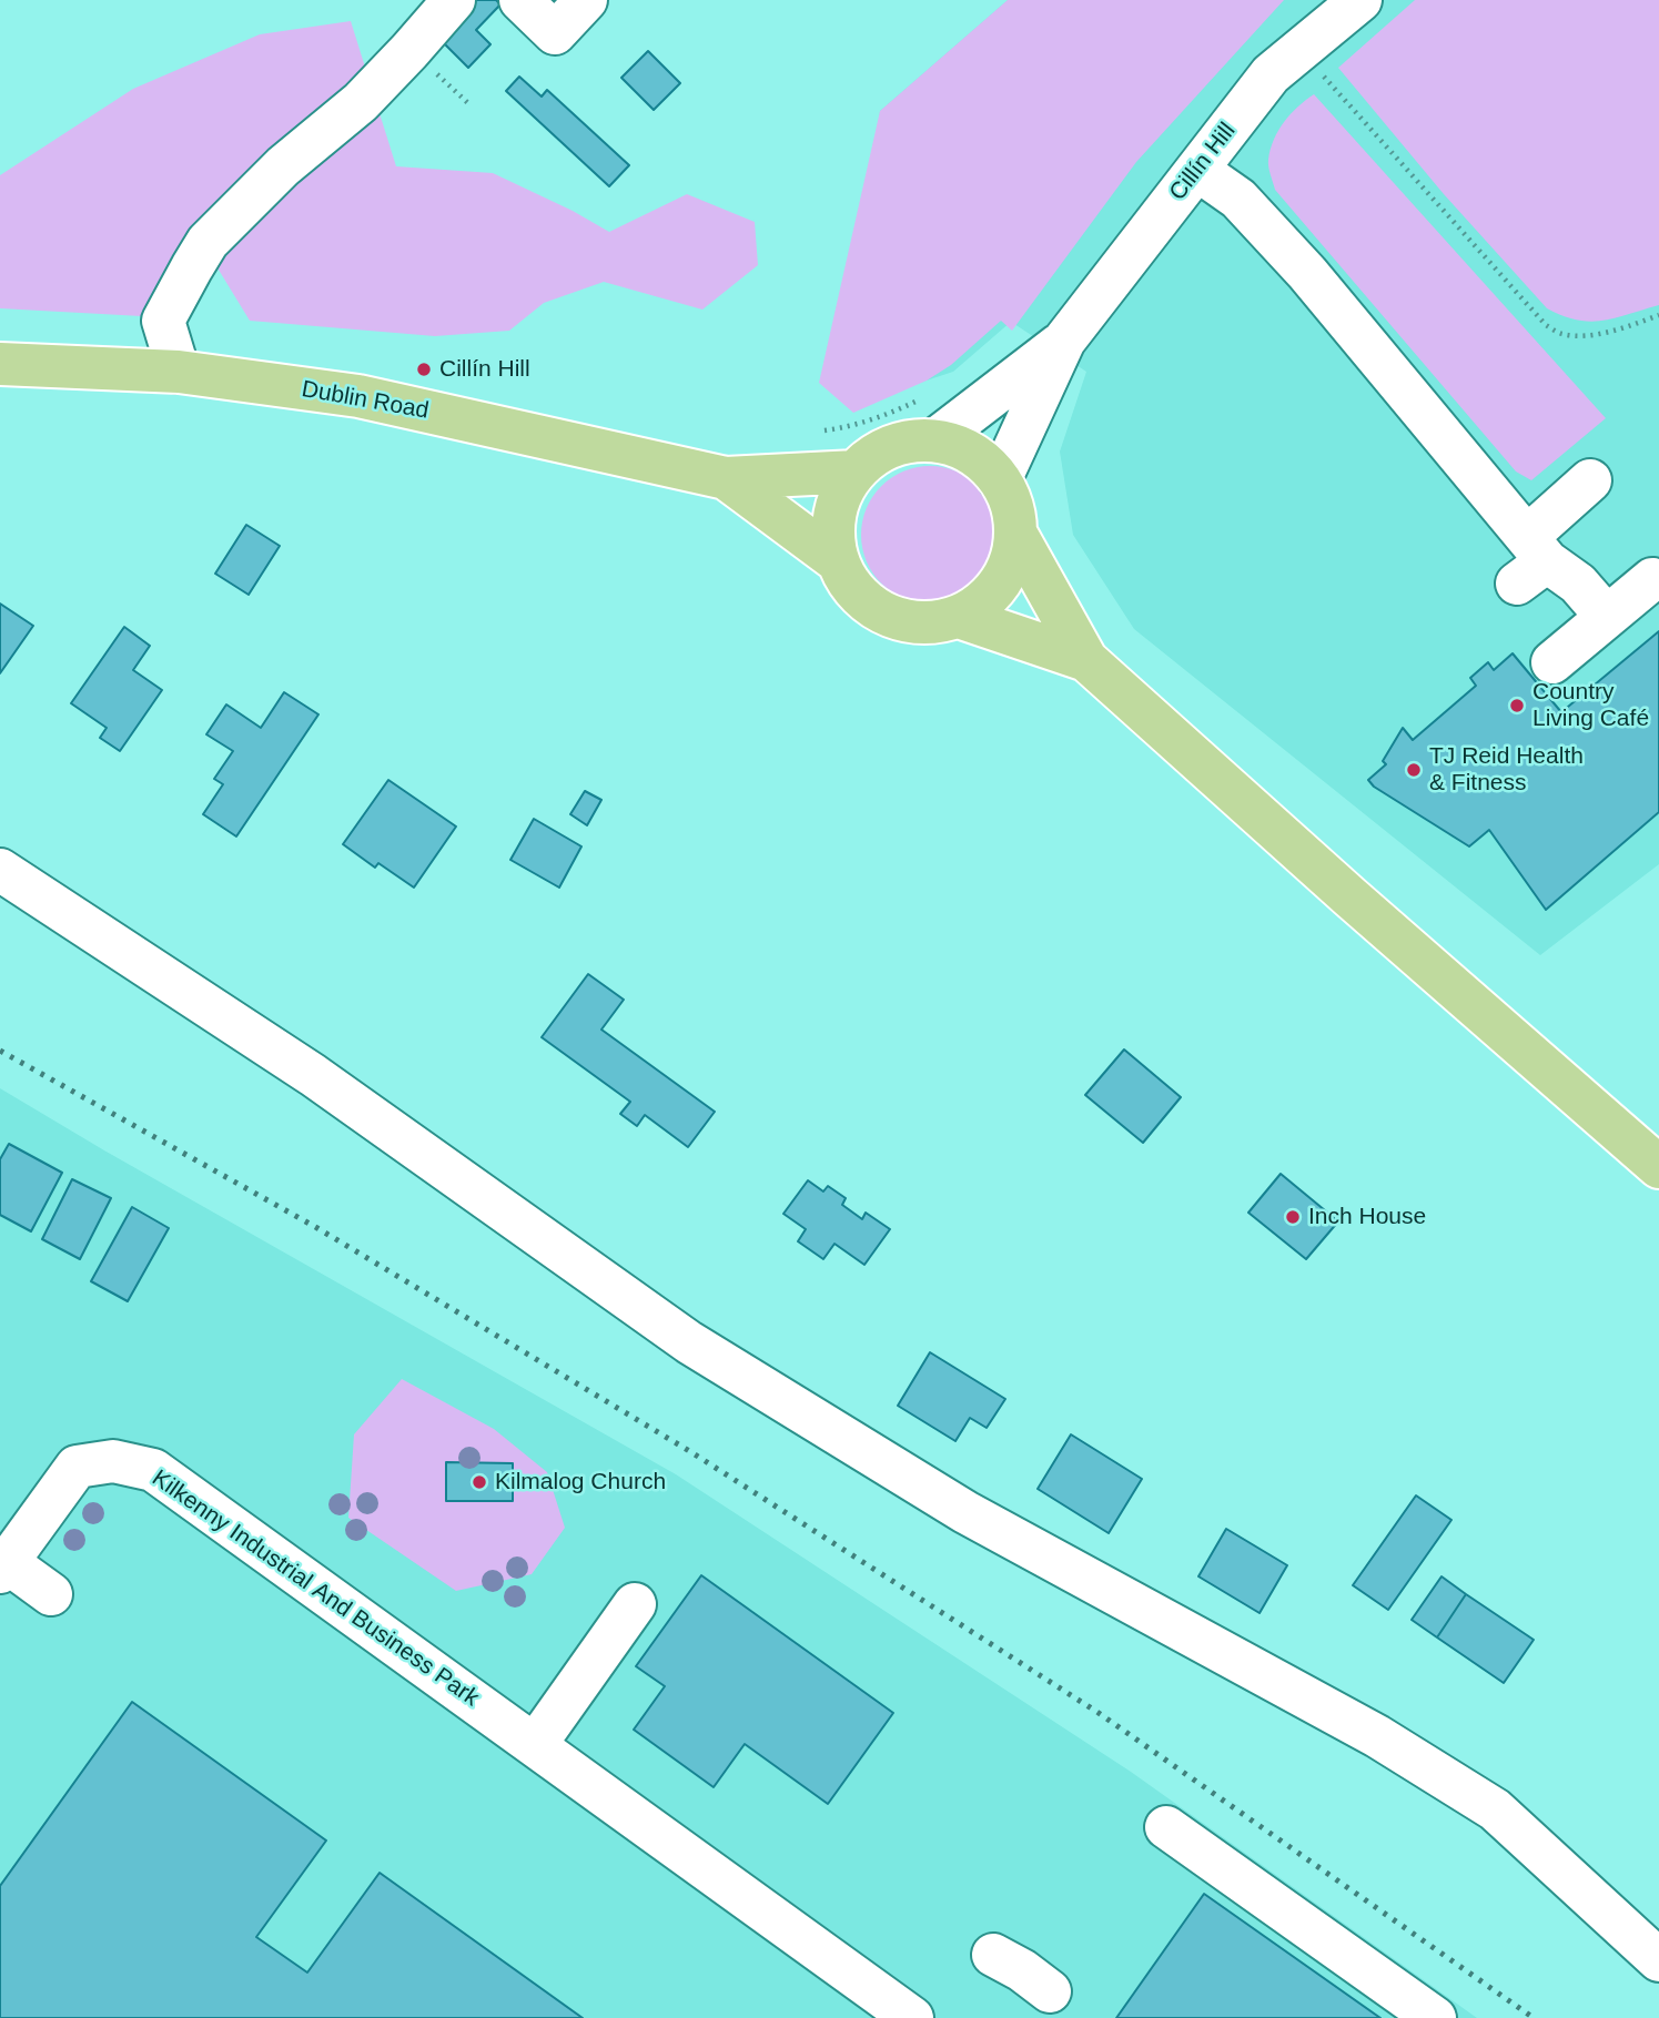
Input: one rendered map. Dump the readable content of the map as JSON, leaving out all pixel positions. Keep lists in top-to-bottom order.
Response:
{
  "streets": {
    "main road": ["Dublin Road"],
    "street": ["Cillín Hill", "Kilkenny Industrial And Business Park"]
  },
  "places": [
    "Cillín Hill",
    "Country Living Café",
    "TJ Reid Health & Fitness",
    "Inch House",
    "Kilmalog Church"
  ]
}
